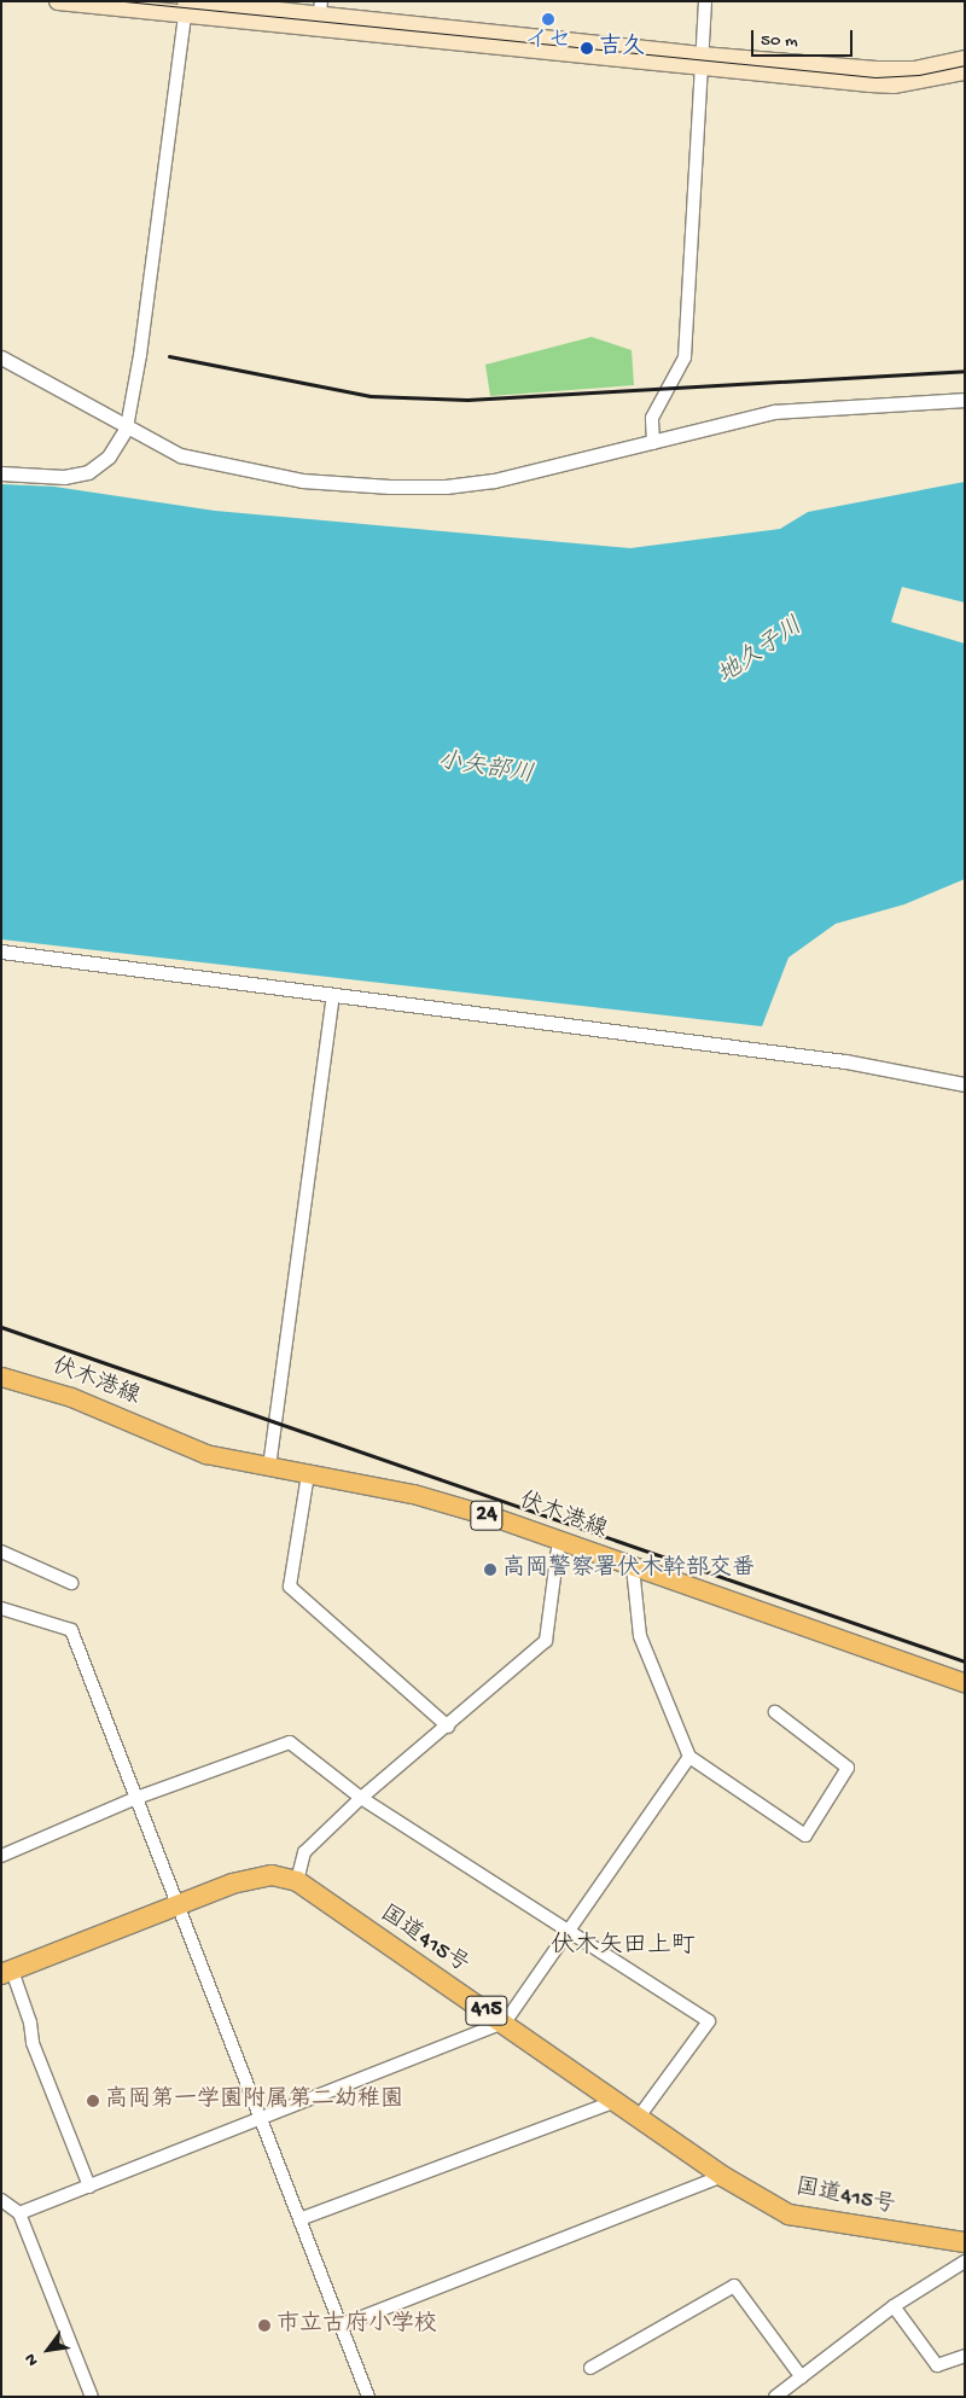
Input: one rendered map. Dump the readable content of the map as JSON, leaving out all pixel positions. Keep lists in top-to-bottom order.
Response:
{
  "streets": {
    "highway": ["国道415号", "415"],
    "main road": ["伏木港線", "24"]
  },
  "districts": ["伏木矢田上町"],
  "water": ["地久子川", "小矢部川"],
  "places": [
    "イセ",
    "吉久",
    "高岡警察署伏木幹部交番",
    "高岡第一学園附属第二幼稚園",
    "市立古府小学校"
  ],
  "scale_bar": "50 m",
  "north": "bottom left"
}
